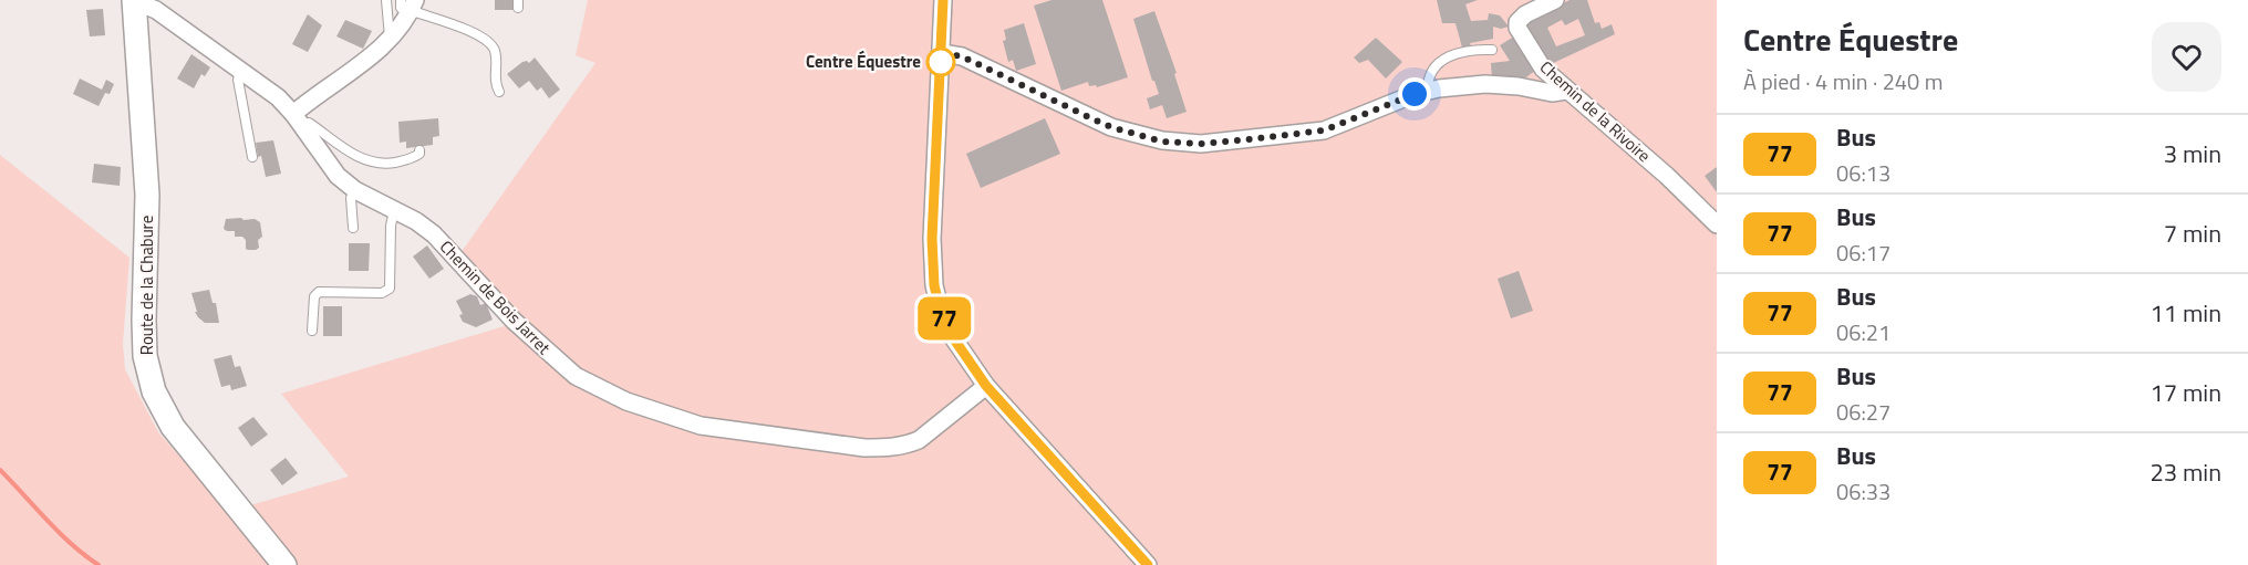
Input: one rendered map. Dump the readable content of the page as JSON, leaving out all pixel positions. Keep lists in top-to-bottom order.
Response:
{
  "streets": {
    "main road": ["Route de la Chabure"],
    "street": ["Chemin de la Rivoire", "Chemin de Bois Jarret"]
  },
  "crossings": [
    ["Route de la Chabure", "Chemin de Bois Jarret"]
  ],
  "places": ["Centre Équestre"],
  "lines": ["bus line 77"],
  "page": {
    "on_map": "77",
    "heading": ["Centre Équestre", "À pied · 4 min · 240 m"],
    "list": [
      {
        "mark": "77",
        "name": "Bus",
        "note": "06:13",
        "value": "3 min"
      },
      {
        "mark": "77",
        "name": "Bus",
        "note": "06:17",
        "value": "7 min"
      },
      {
        "mark": "77",
        "name": "Bus",
        "note": "06:21",
        "value": "11 min"
      },
      {
        "mark": "77",
        "name": "Bus",
        "note": "06:27",
        "value": "17 min"
      },
      {
        "mark": "77",
        "name": "Bus",
        "note": "06:33",
        "value": "23 min"
      }
    ]
  }
}
